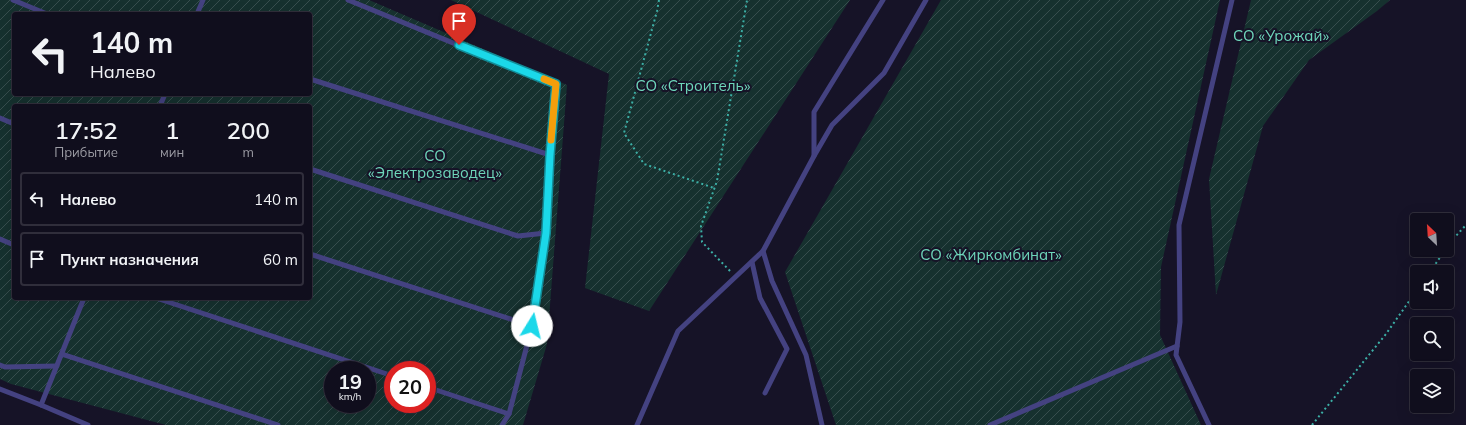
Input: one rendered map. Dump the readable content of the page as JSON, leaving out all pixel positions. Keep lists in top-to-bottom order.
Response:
{
  "parks": [
    "СО «Урожай»",
    "СО «Строитель»",
    "СО «Электрозаводец»",
    "СО «Жиркомбинат»"
  ],
  "north": "top left",
  "page": {
    "turn": ["140 m", "Налево"],
    "eta": [
      "17:52",
      "Прибытие",
      "1",
      "мин",
      "200",
      "m"
    ],
    "list": [
      {
        "name": "Налево",
        "value": "140 m"
      },
      {
        "name": "Пункт назначения",
        "value": "60 m"
      }
    ],
    "speed": "19 km/h",
    "limit": "20"
  }
}
